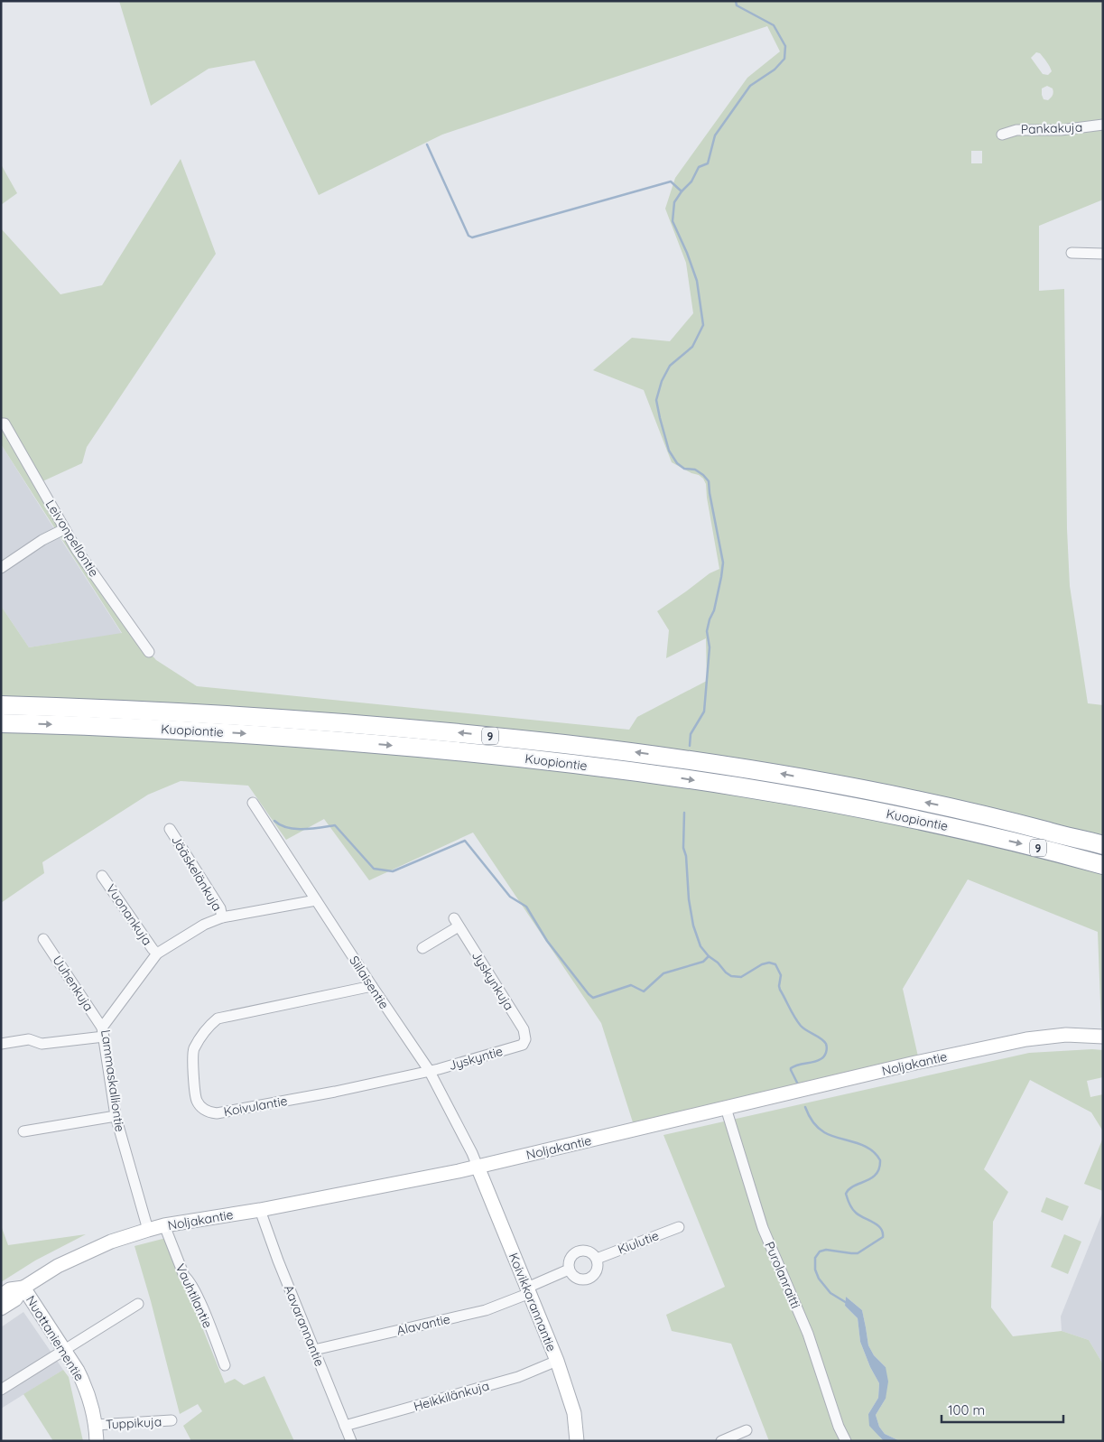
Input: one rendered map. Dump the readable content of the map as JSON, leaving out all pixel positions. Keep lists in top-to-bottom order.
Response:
{
  "streets": {
    "highway": ["Kuopiontie", "9"],
    "main road": ["Noljakantie", "Koivikkorannantie", "Nuottaniementie"],
    "street": [
      "Pankakuja",
      "Leivonpellontie",
      "Jääskelänkuja",
      "Vuonankuja",
      "Jyskynkuja",
      "Siilaisentie",
      "Uuhenkuja",
      "Jyskyntie",
      "Lammaskalliontie",
      "Koivulantie",
      "Kiulutie",
      "Purolanraitti",
      "Vauhtilantie",
      "Alavantie",
      "Aavarannantie",
      "Heikkilänkuja",
      "Tuppikuja"
    ]
  },
  "crossings": [
    ["Jääskelänkuja", "Lammaskalliontie"],
    ["Vuonankuja", "Lammaskalliontie"],
    ["Jyskynkuja", "Jyskyntie"],
    ["Siilaisentie", "Jyskyntie"],
    ["Siilaisentie", "Noljakantie"],
    ["Siilaisentie", "Lammaskalliontie"],
    ["Siilaisentie", "Koivulantie"],
    ["Siilaisentie", "Koivikkorannantie"],
    ["Uuhenkuja", "Lammaskalliontie"],
    ["Jyskyntie", "Koivulantie"],
    ["Noljakantie", "Lammaskalliontie"],
    ["Noljakantie", "Purolanraitti"],
    ["Noljakantie", "Vauhtilantie"],
    ["Noljakantie", "Koivikkorannantie"],
    ["Noljakantie", "Aavarannantie"],
    ["Noljakantie", "Nuottaniementie"],
    ["Koivikkorannantie", "Alavantie"],
    ["Koivikkorannantie", "Heikkilänkuja"],
    ["Alavantie", "Aavarannantie"],
    ["Aavarannantie", "Heikkilänkuja"],
    ["Nuottaniementie", "Tuppikuja"]
  ],
  "scale_bar": "100 m"
}
